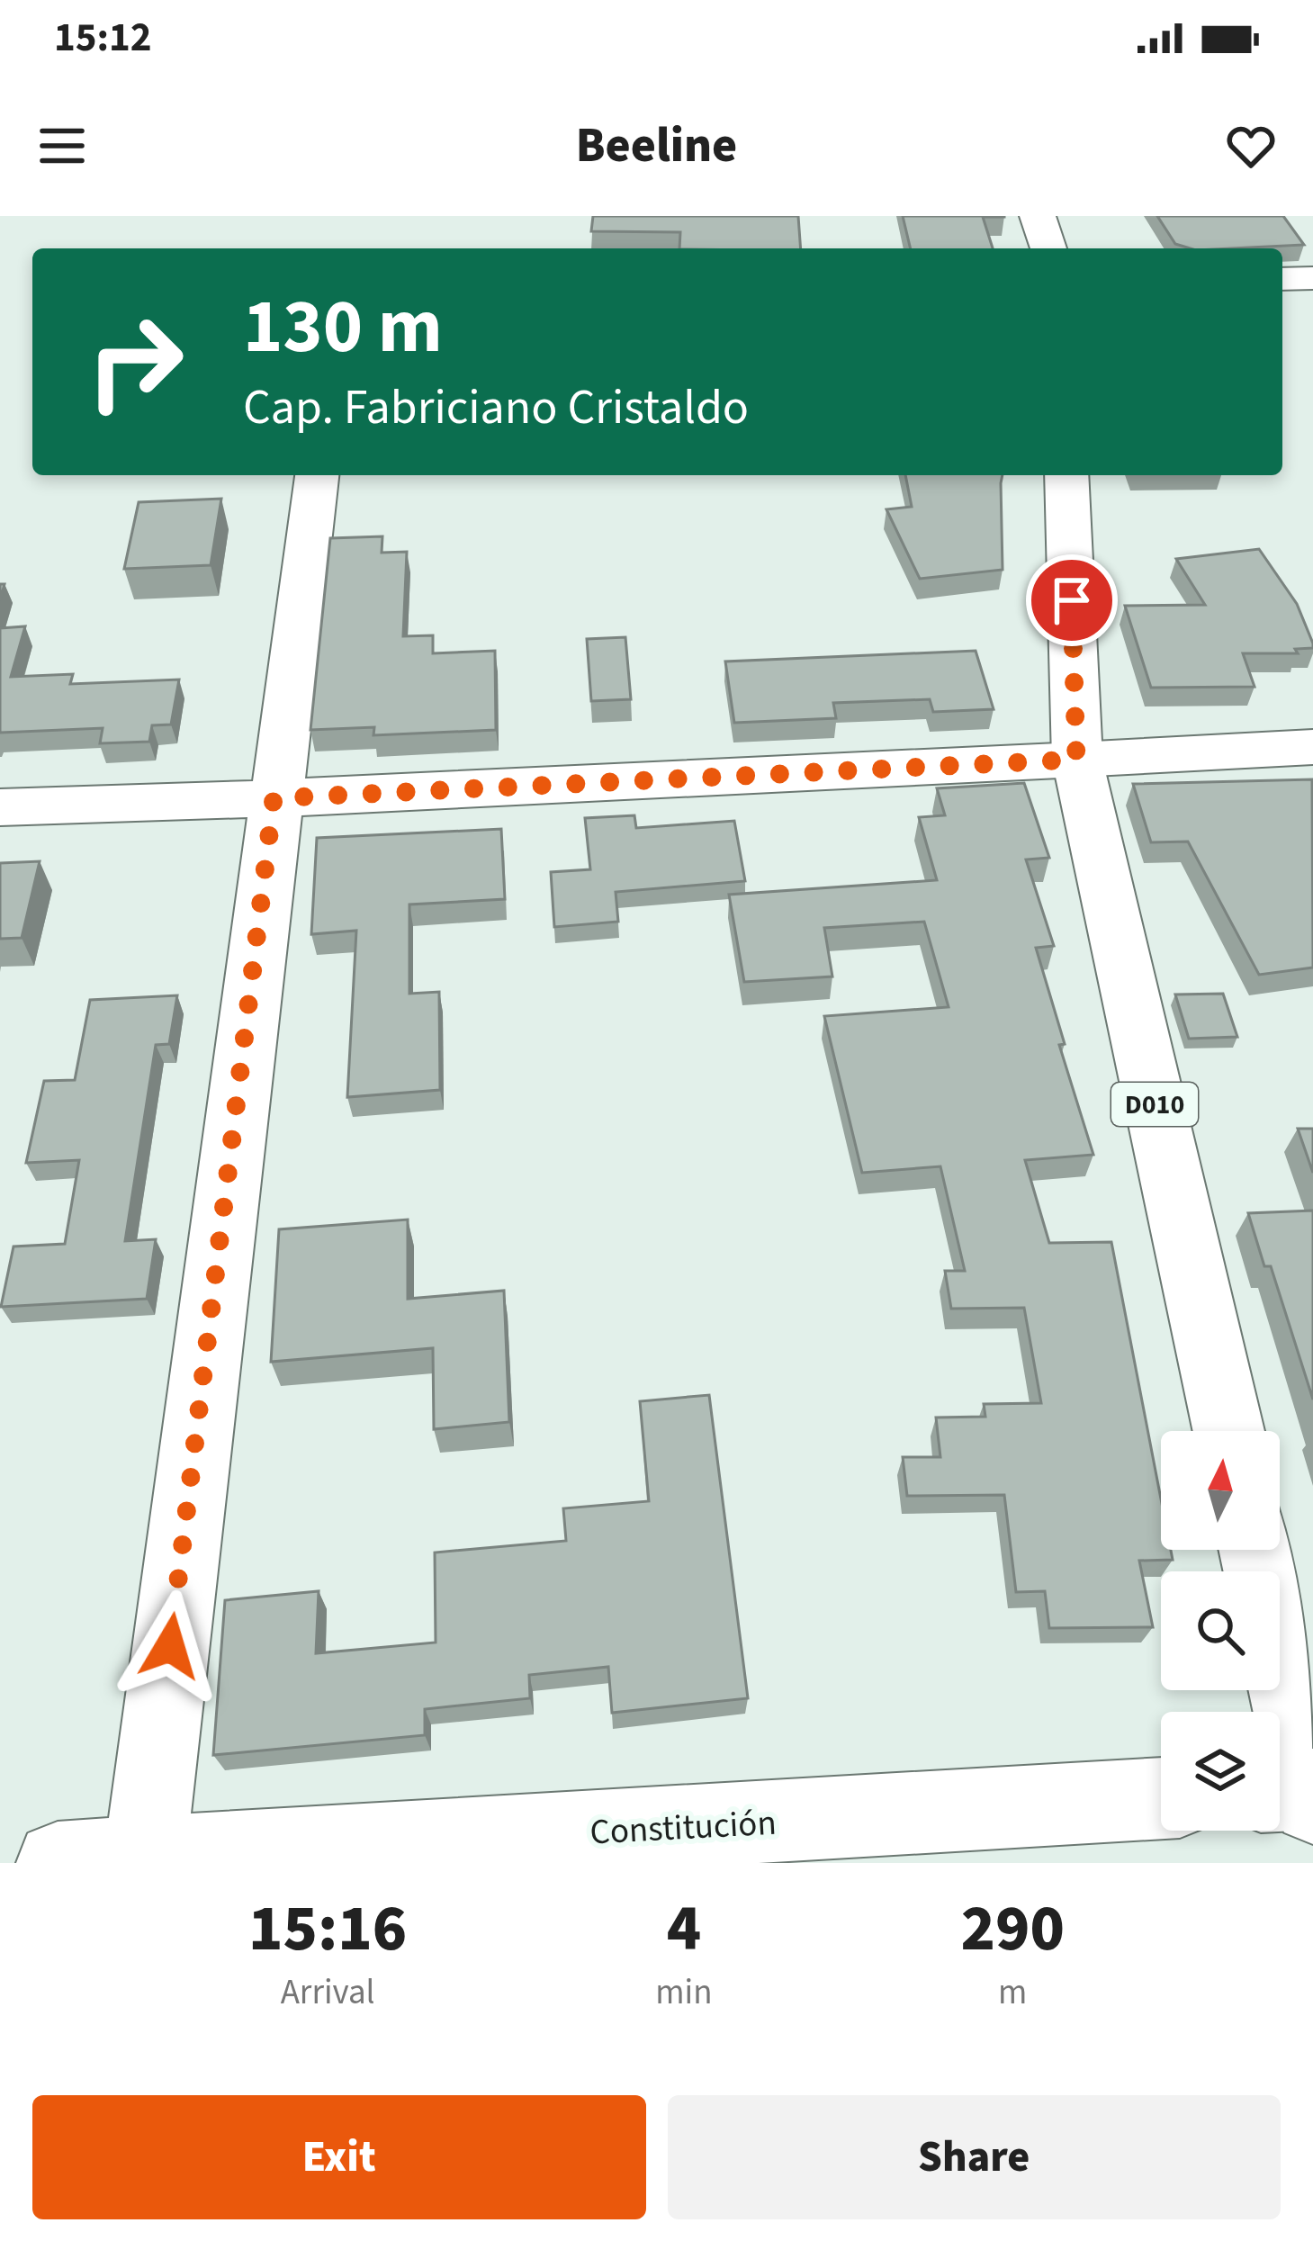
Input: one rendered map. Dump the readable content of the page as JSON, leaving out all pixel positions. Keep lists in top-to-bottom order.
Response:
{
  "streets": {
    "street": ["D010", "Constitución"]
  },
  "north": "top",
  "page": {
    "status": "15:12",
    "header": "Beeline",
    "turn": ["130 m", "Cap. Fabriciano Cristaldo"],
    "eta": [
      "15:16",
      "Arrival",
      "4",
      "min",
      "290",
      "m"
    ],
    "buttons": ["Exit", "Share"]
  }
}
